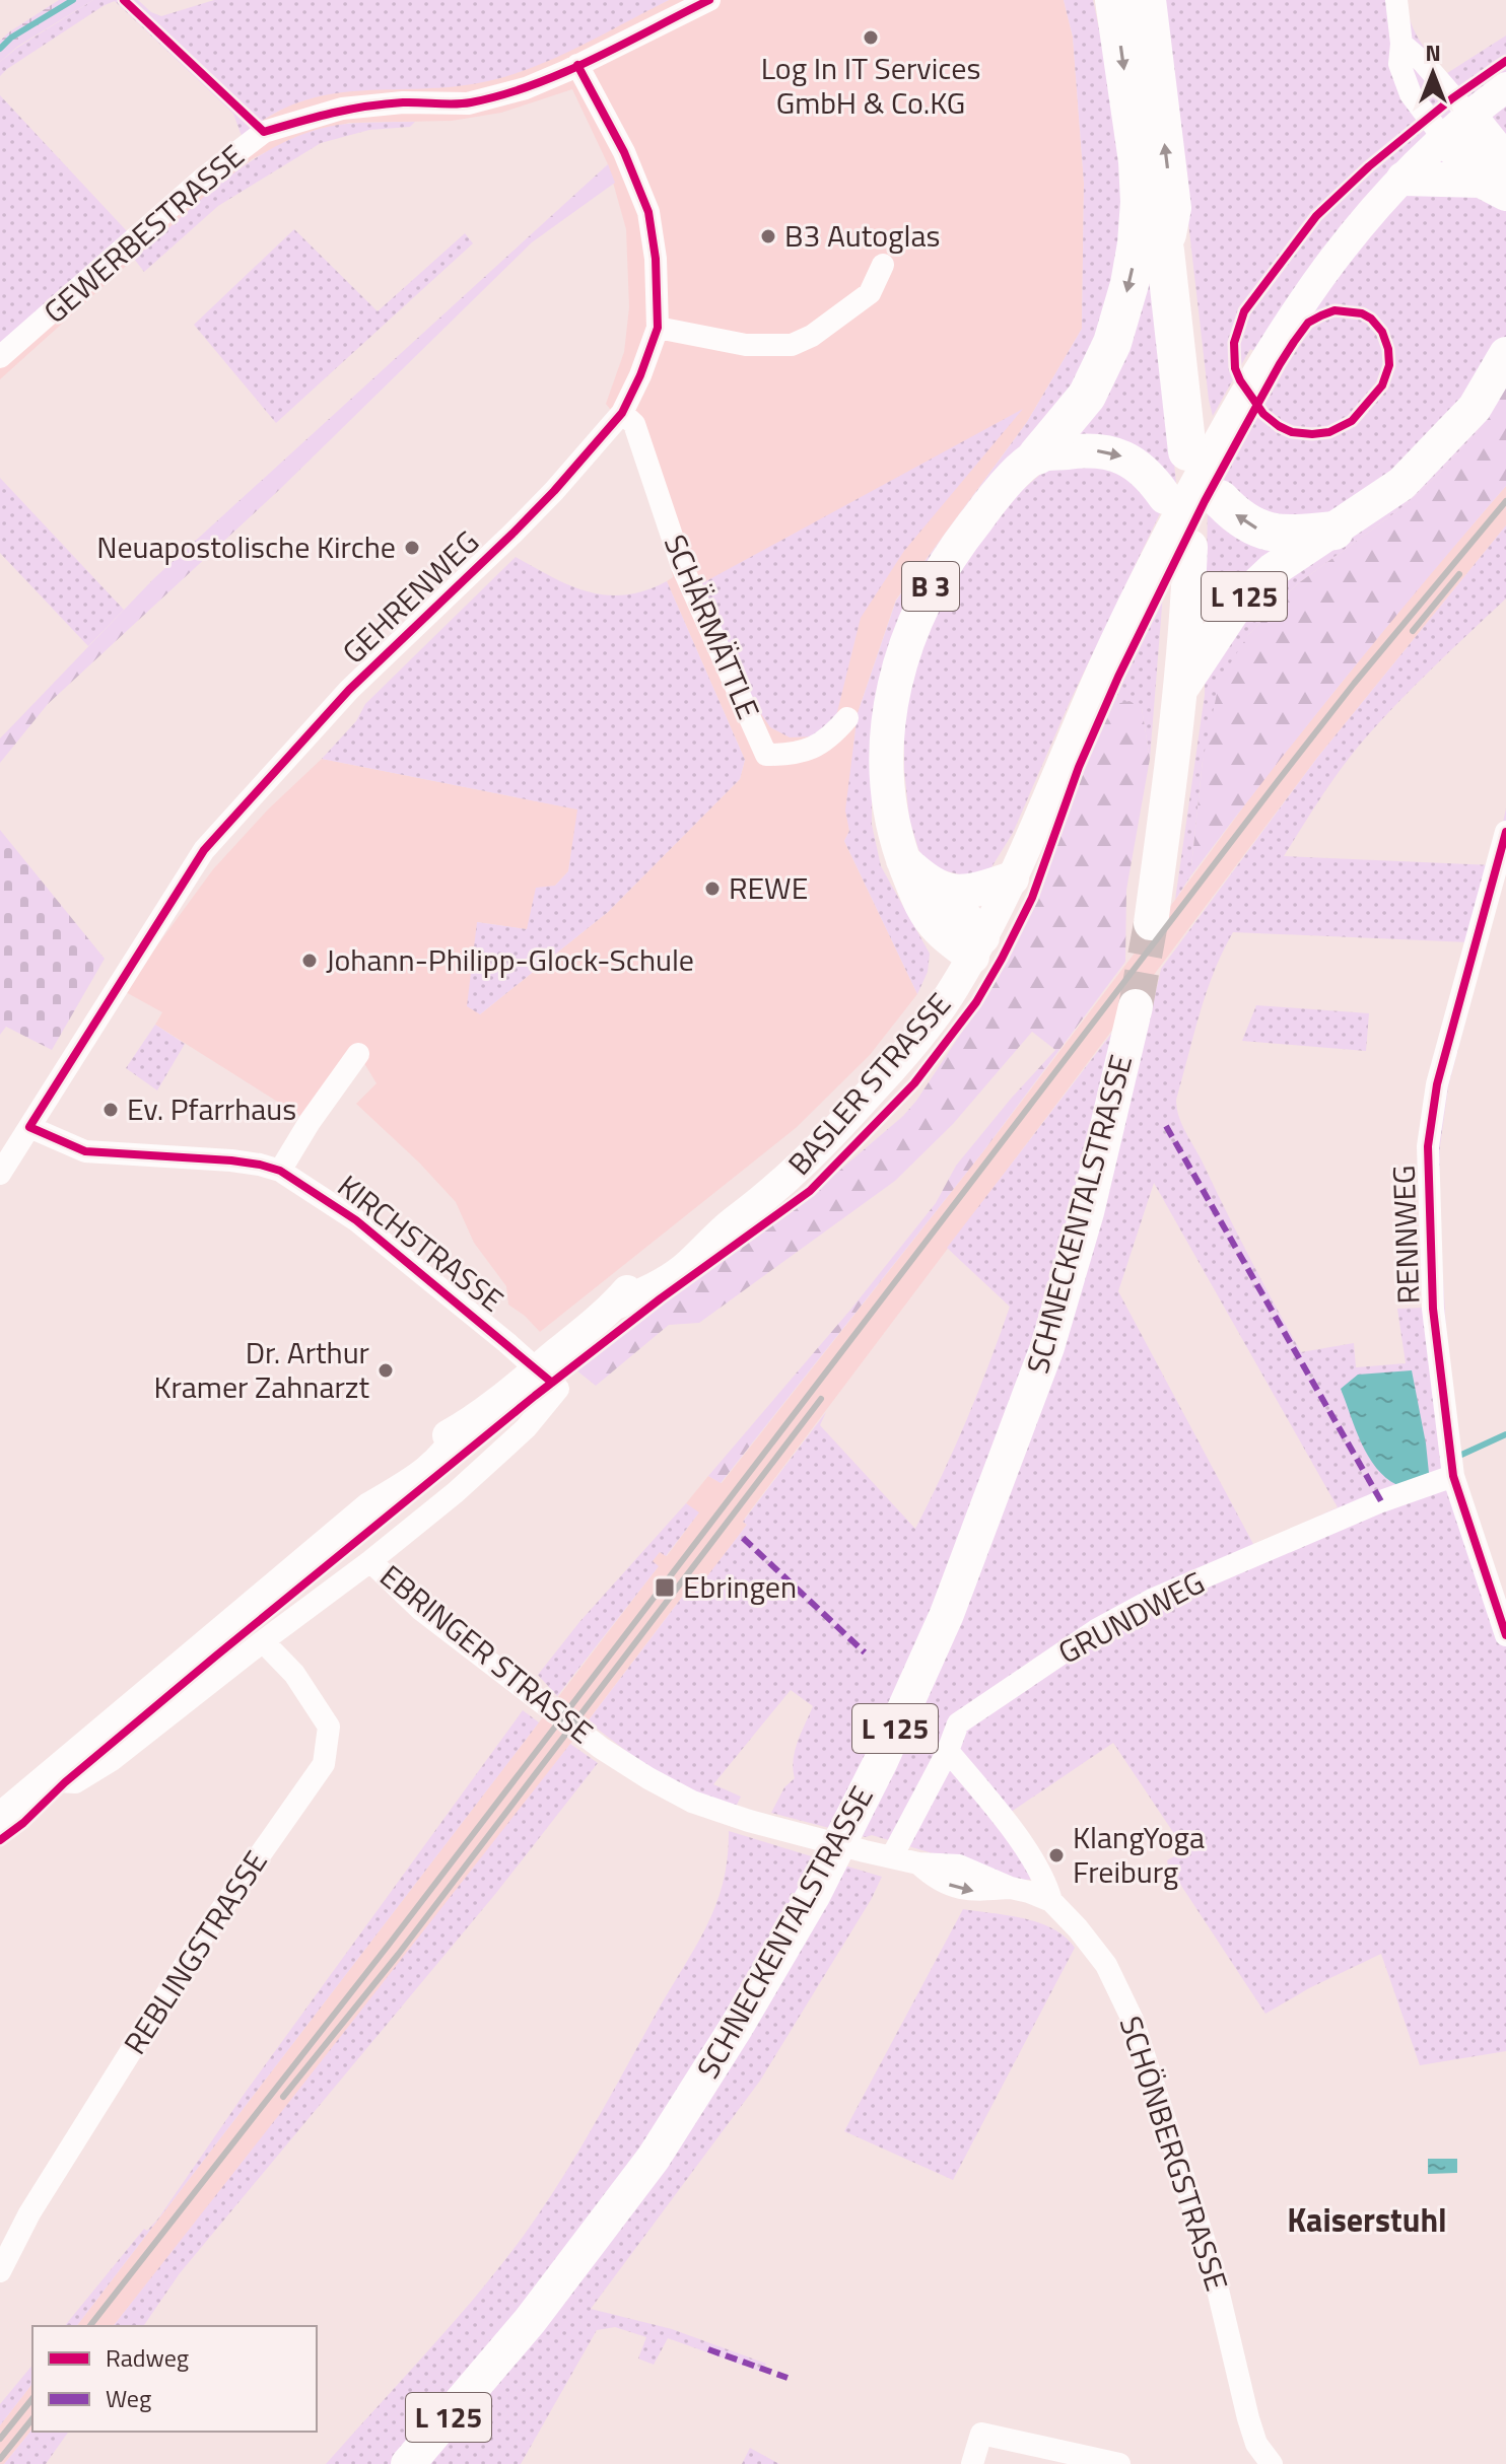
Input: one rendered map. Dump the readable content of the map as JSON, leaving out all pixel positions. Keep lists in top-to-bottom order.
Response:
{
  "streets": {
    "highway": ["B 3"],
    "main road": ["L 125", "BASLER STRASSE", "SCHNECKENTALSTRASSE"],
    "street": [
      "GEWERBESTRASSE",
      "GEHRENWEG",
      "SCHÄRMÄTTLE",
      "RENNWEG",
      "KIRCHSTRASSE",
      "GRUNDWEG",
      "EBRINGER STRASSE",
      "REBLINGSTRASSE",
      "SCHÖNBERGSTRASSE"
    ]
  },
  "crossings": [
    ["GEWERBESTRASSE", "GEHRENWEG"],
    ["B 3", "BASLER STRASSE"],
    ["GEHRENWEG", "SCHÄRMÄTTLE"],
    ["GEHRENWEG", "KIRCHSTRASSE"],
    ["BASLER STRASSE", "KIRCHSTRASSE"],
    ["BASLER STRASSE", "EBRINGER STRASSE"],
    ["RENNWEG", "GRUNDWEG"],
    ["KIRCHSTRASSE", "EBRINGER STRASSE"],
    ["GRUNDWEG", "SCHÖNBERGSTRASSE"],
    ["EBRINGER STRASSE", "SCHÖNBERGSTRASSE"]
  ],
  "districts": ["Kaiserstuhl"],
  "places": {
    "other": [
      "Log In IT Services GmbH & Co.KG",
      "B3 Autoglas",
      "Neuapostolische Kirche",
      "REWE",
      "Johann-Philipp-Glock-Schule",
      "Ev. Pfarrhaus",
      "Dr. Arthur Kramer Zahnarzt",
      "KlangYoga Freiburg"
    ],
    "transit": ["Ebringen"]
  },
  "legend": ["Radweg", "Weg"],
  "north": "top"
}
